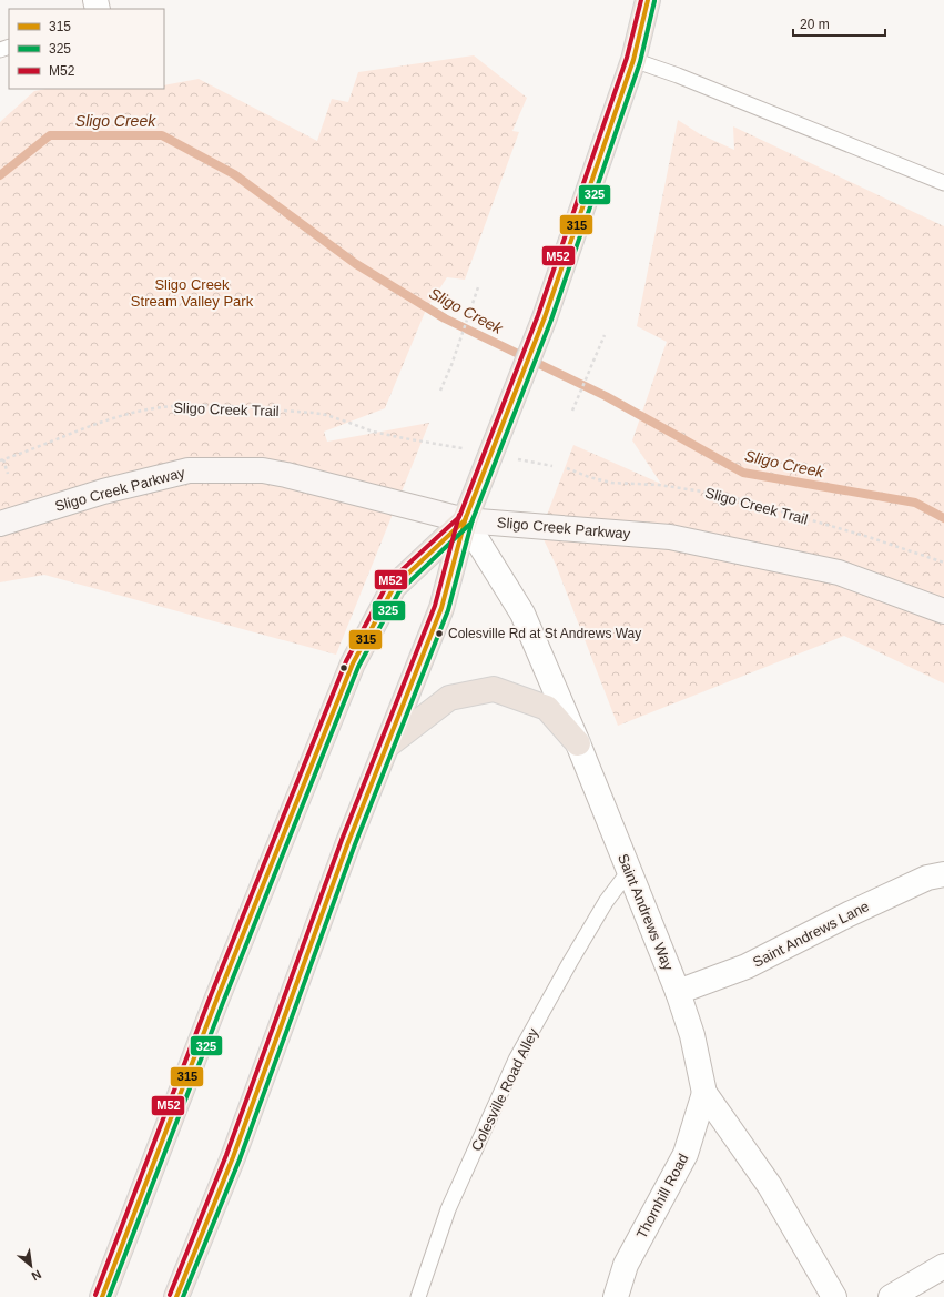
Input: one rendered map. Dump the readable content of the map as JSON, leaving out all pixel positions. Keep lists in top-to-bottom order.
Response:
{
  "streets": {
    "street": [
      "Sligo Creek Parkway",
      "Saint Andrews Way",
      "Saint Andrews Lane",
      "Thornhill Road"
    ],
    "lane": ["Colesville Road Alley"],
    "path": ["Sligo Creek Trail"]
  },
  "crossings": [
    ["Sligo Creek Parkway", "Saint Andrews Way"],
    ["Saint Andrews Way", "Saint Andrews Lane"],
    ["Saint Andrews Way", "Colesville Road Alley"],
    ["Saint Andrews Way", "Thornhill Road"]
  ],
  "water": ["Sligo Creek"],
  "parks": ["Sligo Creek Stream Valley Park"],
  "places": ["Colesville Rd at St Andrews Way"],
  "lines": ["transit line 315", "transit line M52", "transit line 325"],
  "legend": ["315", "325", "M52"],
  "scale_bar": "20 m",
  "north": "bottom right"
}
